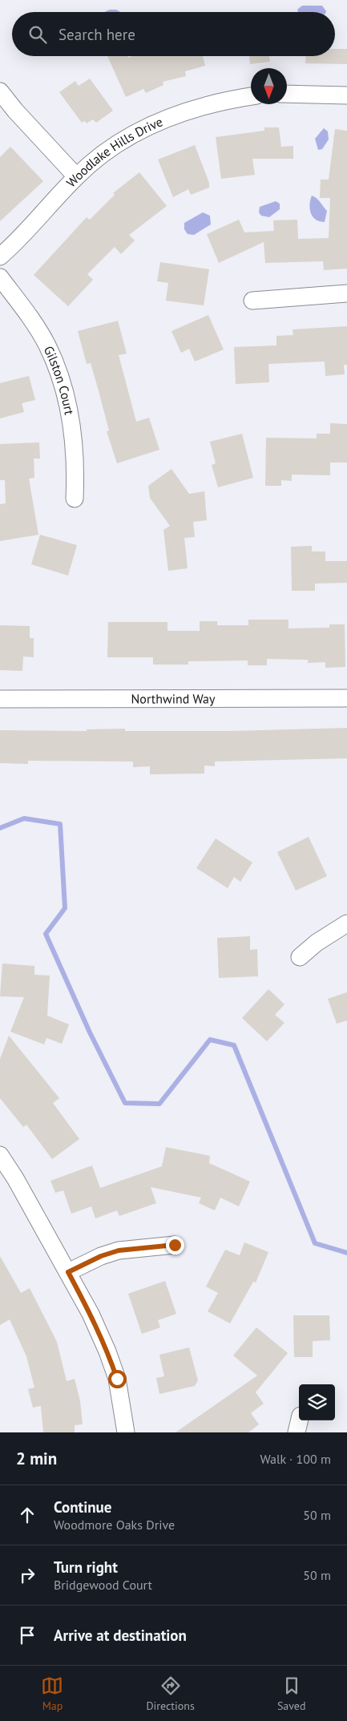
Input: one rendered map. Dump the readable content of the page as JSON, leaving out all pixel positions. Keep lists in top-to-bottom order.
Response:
{
  "streets": {
    "street": ["Woodlake Hills Drive", "Gilston Court", "Northwind Way"]
  },
  "north": "bottom",
  "page": {
    "search": "Search here",
    "heading": ["2 min", "Walk · 100 m"],
    "list": [
      ["Continue", "Woodmore Oaks Drive", "50 m"],
      ["Turn right", "Bridgewood Court", "50 m"],
      "Arrive at destination"
    ],
    "nav": ["Map", "Directions", "Saved"]
  }
}
